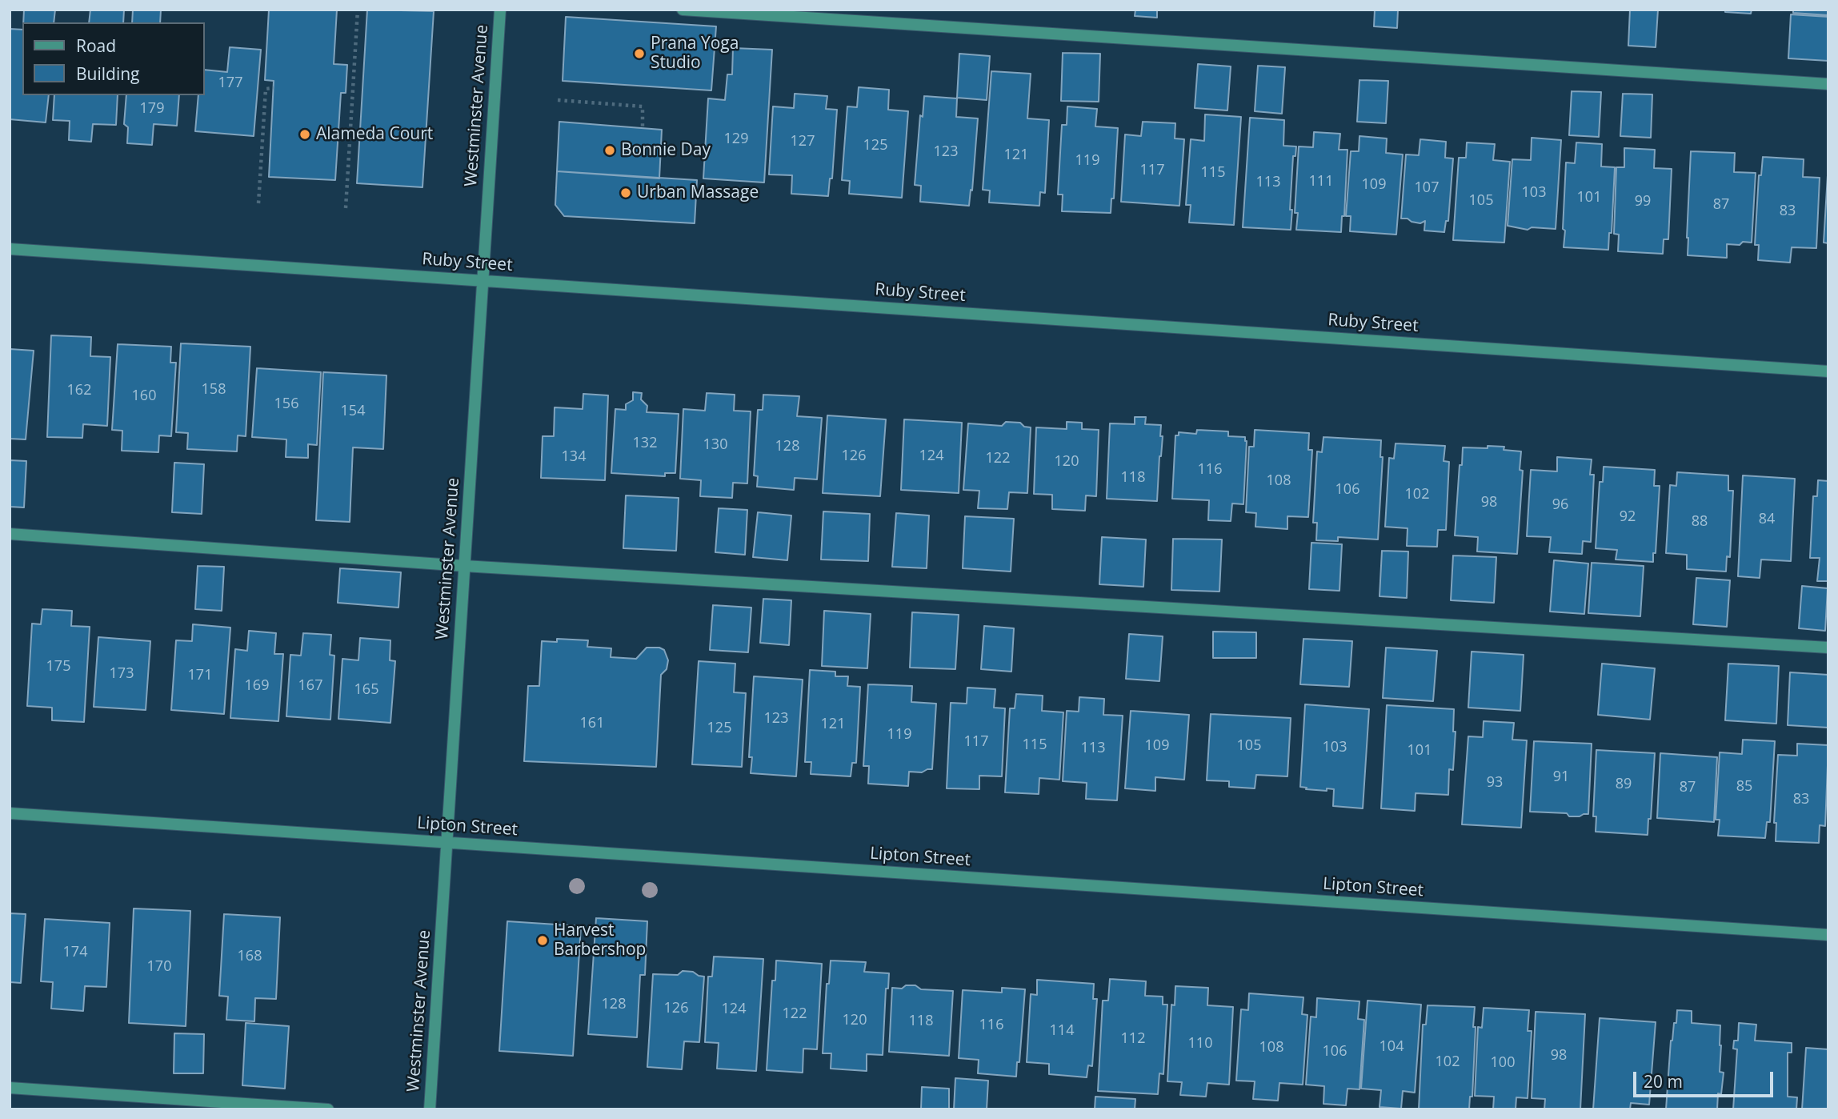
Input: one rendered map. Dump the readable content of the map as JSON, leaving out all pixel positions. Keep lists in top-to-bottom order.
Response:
{
  "streets": {
    "street": ["Westminster Avenue", "Ruby Street", "Lipton Street"]
  },
  "crossings": [
    ["Westminster Avenue", "Ruby Street"],
    ["Westminster Avenue", "Lipton Street"]
  ],
  "places": [
    "Prana Yoga Studio",
    "Alameda Court",
    "Bonnie Day",
    "Urban Massage",
    "Harvest Barbershop"
  ],
  "house_numbers": [
    "177",
    "179",
    "129",
    "127",
    "125",
    "123",
    "121",
    "119",
    "117",
    "115",
    "111",
    "113",
    "109",
    "107",
    "103",
    "101",
    "105",
    "99",
    "87",
    "83",
    "158",
    "162",
    "160",
    "156",
    "154",
    "132",
    "130",
    "128",
    "126",
    "124",
    "134",
    "122",
    "120",
    "116",
    "118",
    "108",
    "106",
    "102",
    "98",
    "96",
    "92",
    "84",
    "88",
    "175",
    "173",
    "171",
    "169",
    "167",
    "165",
    "123",
    "161",
    "121",
    "125",
    "119",
    "117",
    "115",
    "109",
    "105",
    "103",
    "113",
    "101",
    "91",
    "93",
    "89",
    "85",
    "87",
    "83",
    "174",
    "168",
    "170",
    "128",
    "126",
    "124",
    "122",
    "120",
    "118",
    "116",
    "114",
    "112",
    "110",
    "104",
    "108",
    "106",
    "98",
    "102",
    "100"
  ],
  "legend": ["Road", "Building"],
  "scale_bar": "20 m"
}
